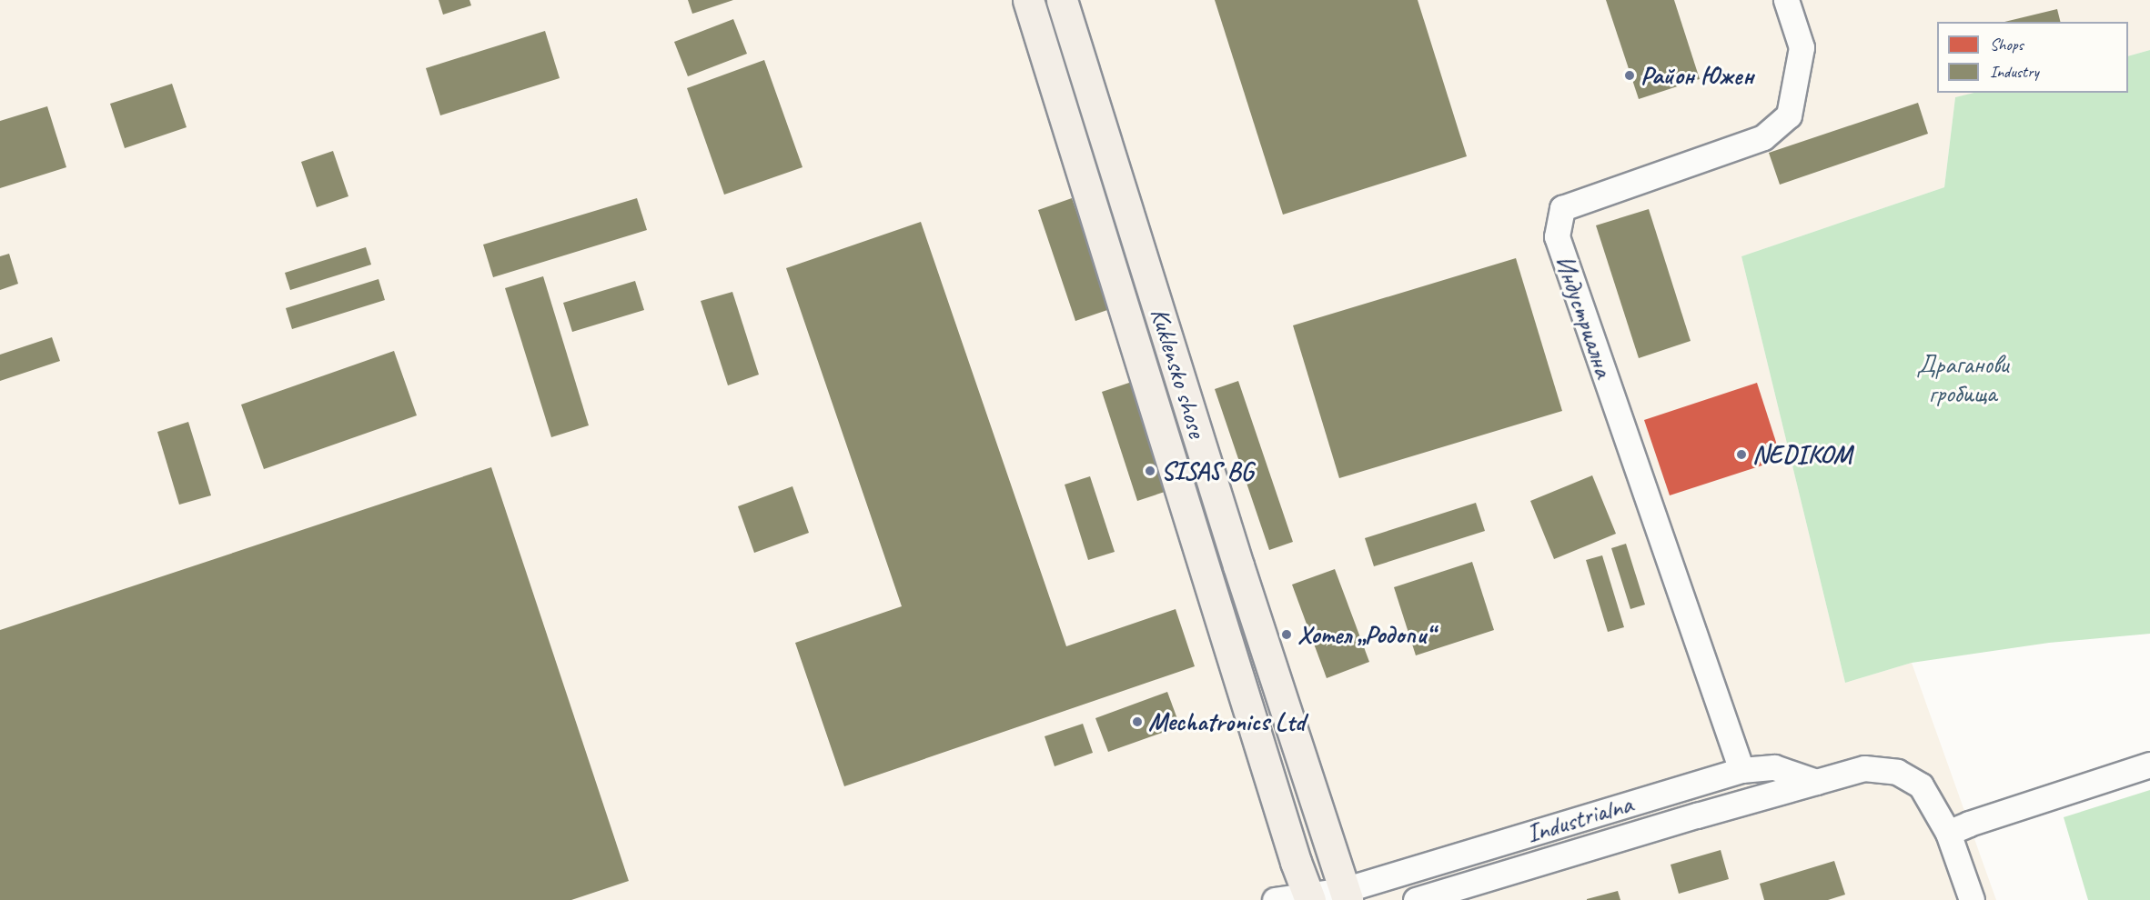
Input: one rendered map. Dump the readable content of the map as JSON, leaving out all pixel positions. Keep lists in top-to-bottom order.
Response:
{
  "streets": {
    "main road": ["Kuklensko shose"],
    "street": ["Индустриална", "Industrialna"]
  },
  "crossings": [
    ["Индустриална", "Industrialna"],
    ["Kuklensko shose", "Industrialna"]
  ],
  "parks": ["Драганови гробища"],
  "places": [
    "Район Южен",
    "NEDIKOM",
    "SISAS BG",
    "Хотел „Родопи“",
    "Mechatronics Ltd"
  ],
  "legend": ["Shops", "Industry"]
}
